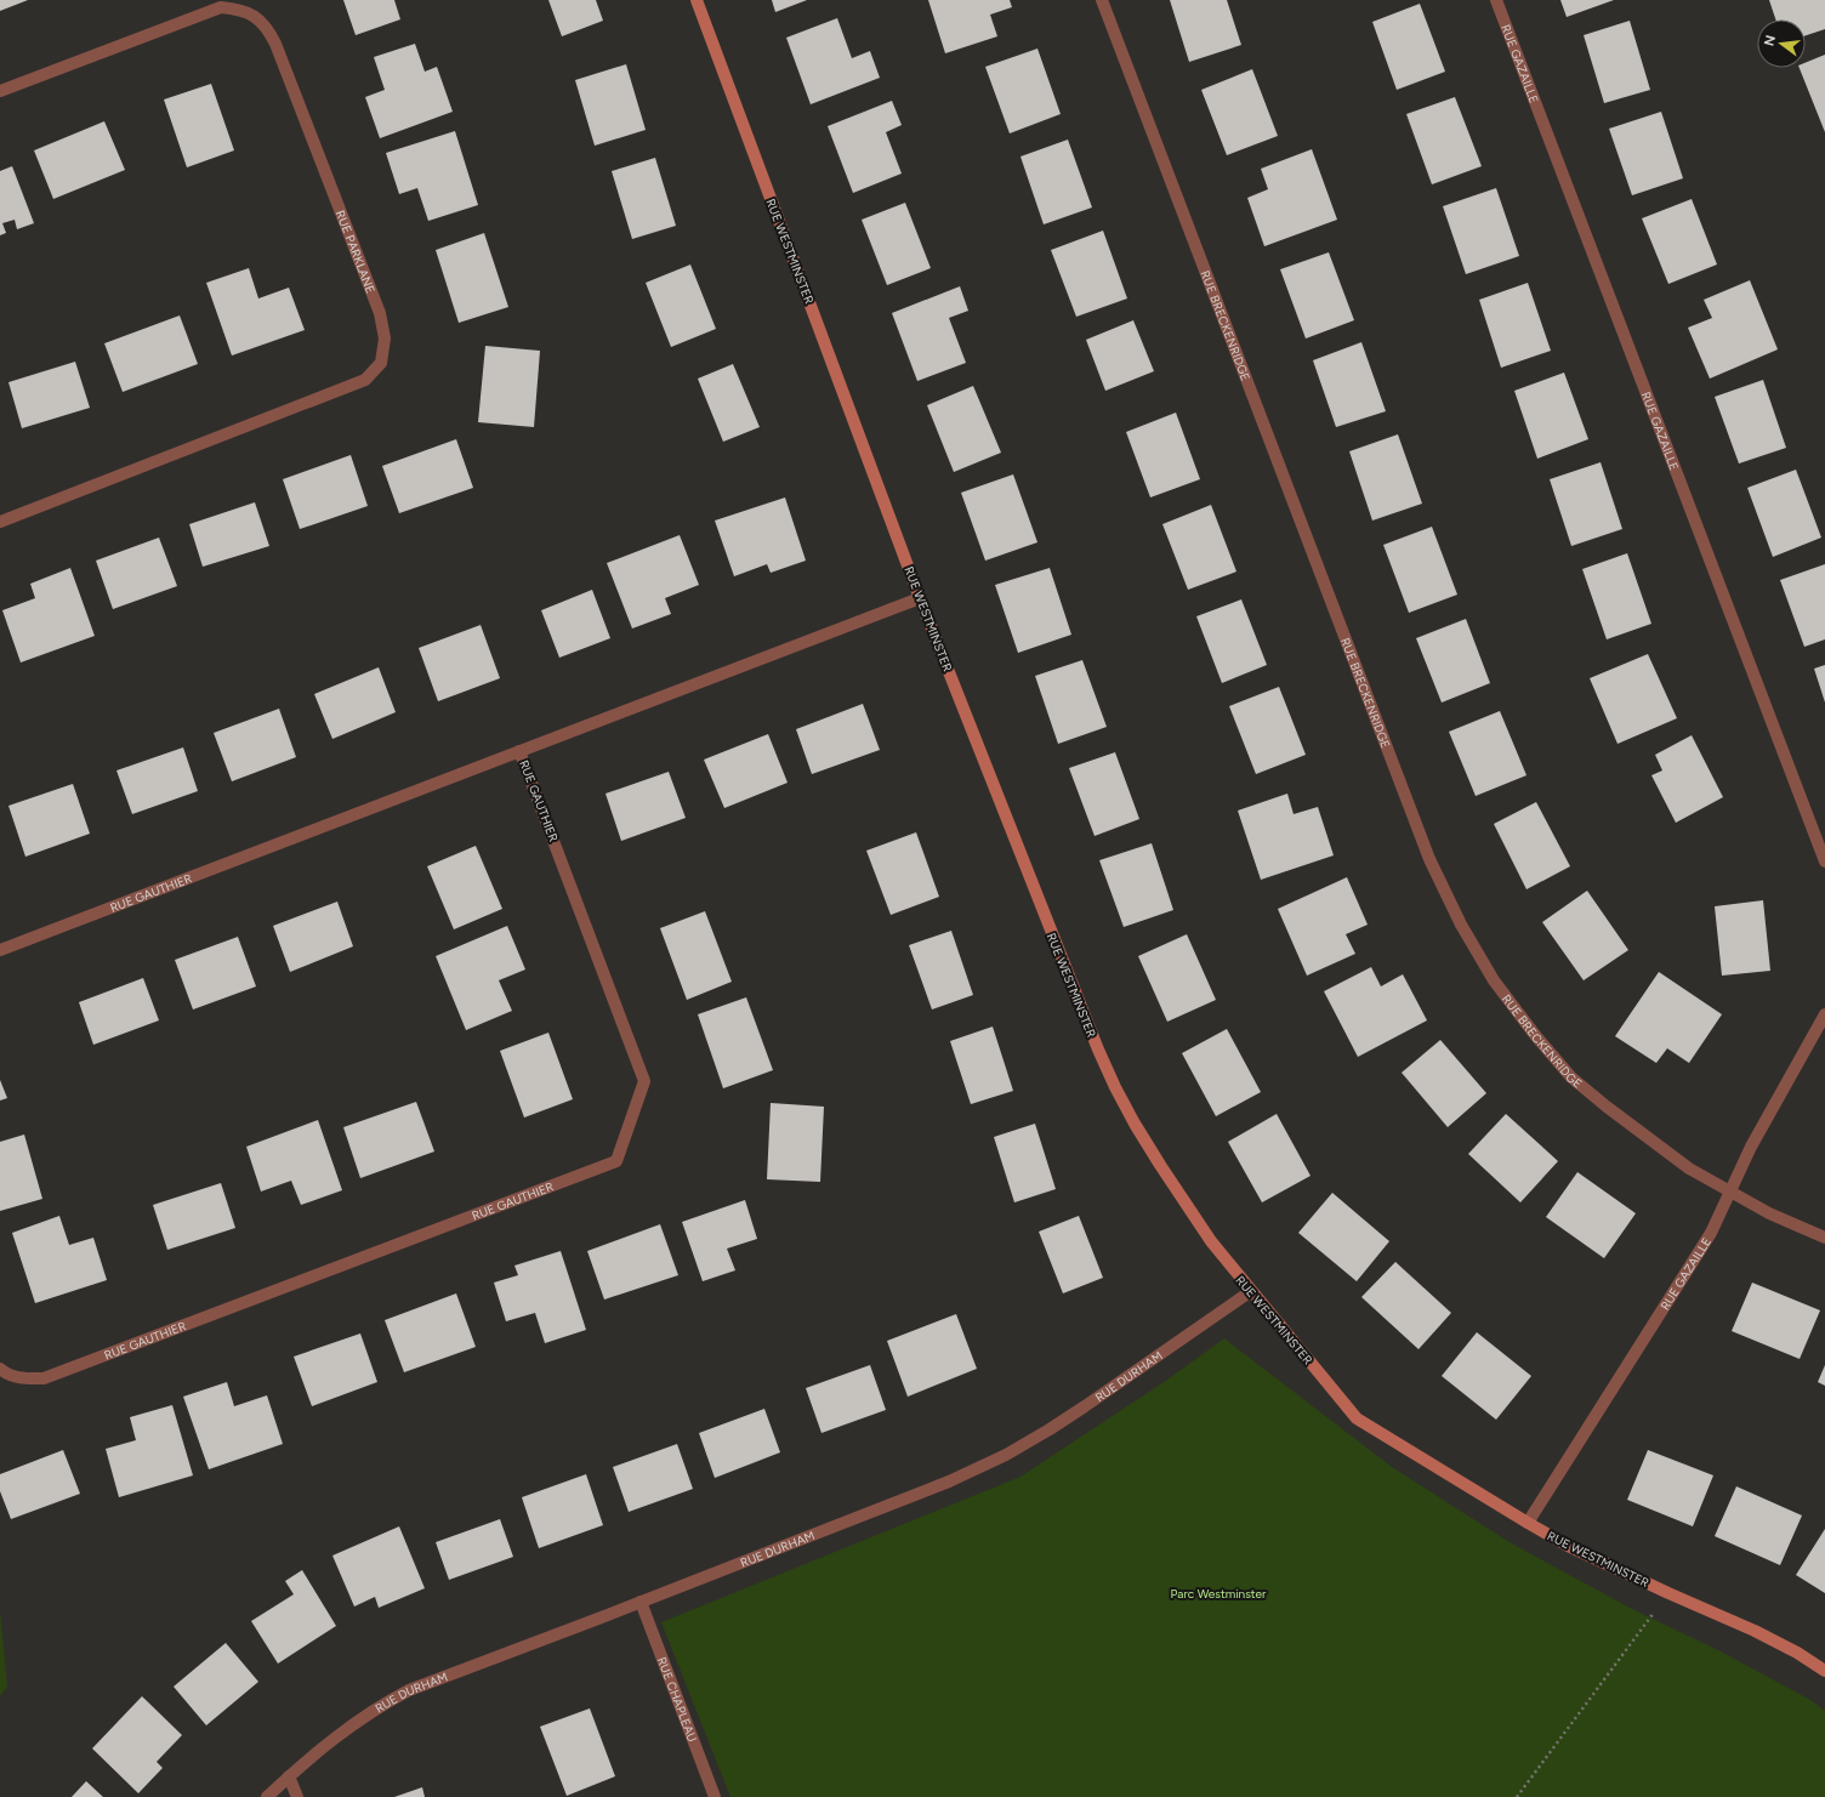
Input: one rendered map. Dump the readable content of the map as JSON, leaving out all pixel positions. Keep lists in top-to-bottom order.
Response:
{
  "streets": {
    "street": [
      "RUE GAZAILLE",
      "RUE WESTMINSTER",
      "RUE PARKLANE",
      "RUE BRECKENRIDGE",
      "RUE GAUTHIER",
      "RUE DURHAM",
      "RUE CHAPLEAU"
    ]
  },
  "crossings": [
    ["RUE GAZAILLE", "RUE WESTMINSTER"],
    ["RUE GAZAILLE", "RUE BRECKENRIDGE"],
    ["RUE WESTMINSTER", "RUE GAUTHIER"],
    ["RUE WESTMINSTER", "RUE DURHAM"],
    ["RUE DURHAM", "RUE CHAPLEAU"]
  ],
  "parks": ["Parc Westminster"],
  "north": "left"
}
